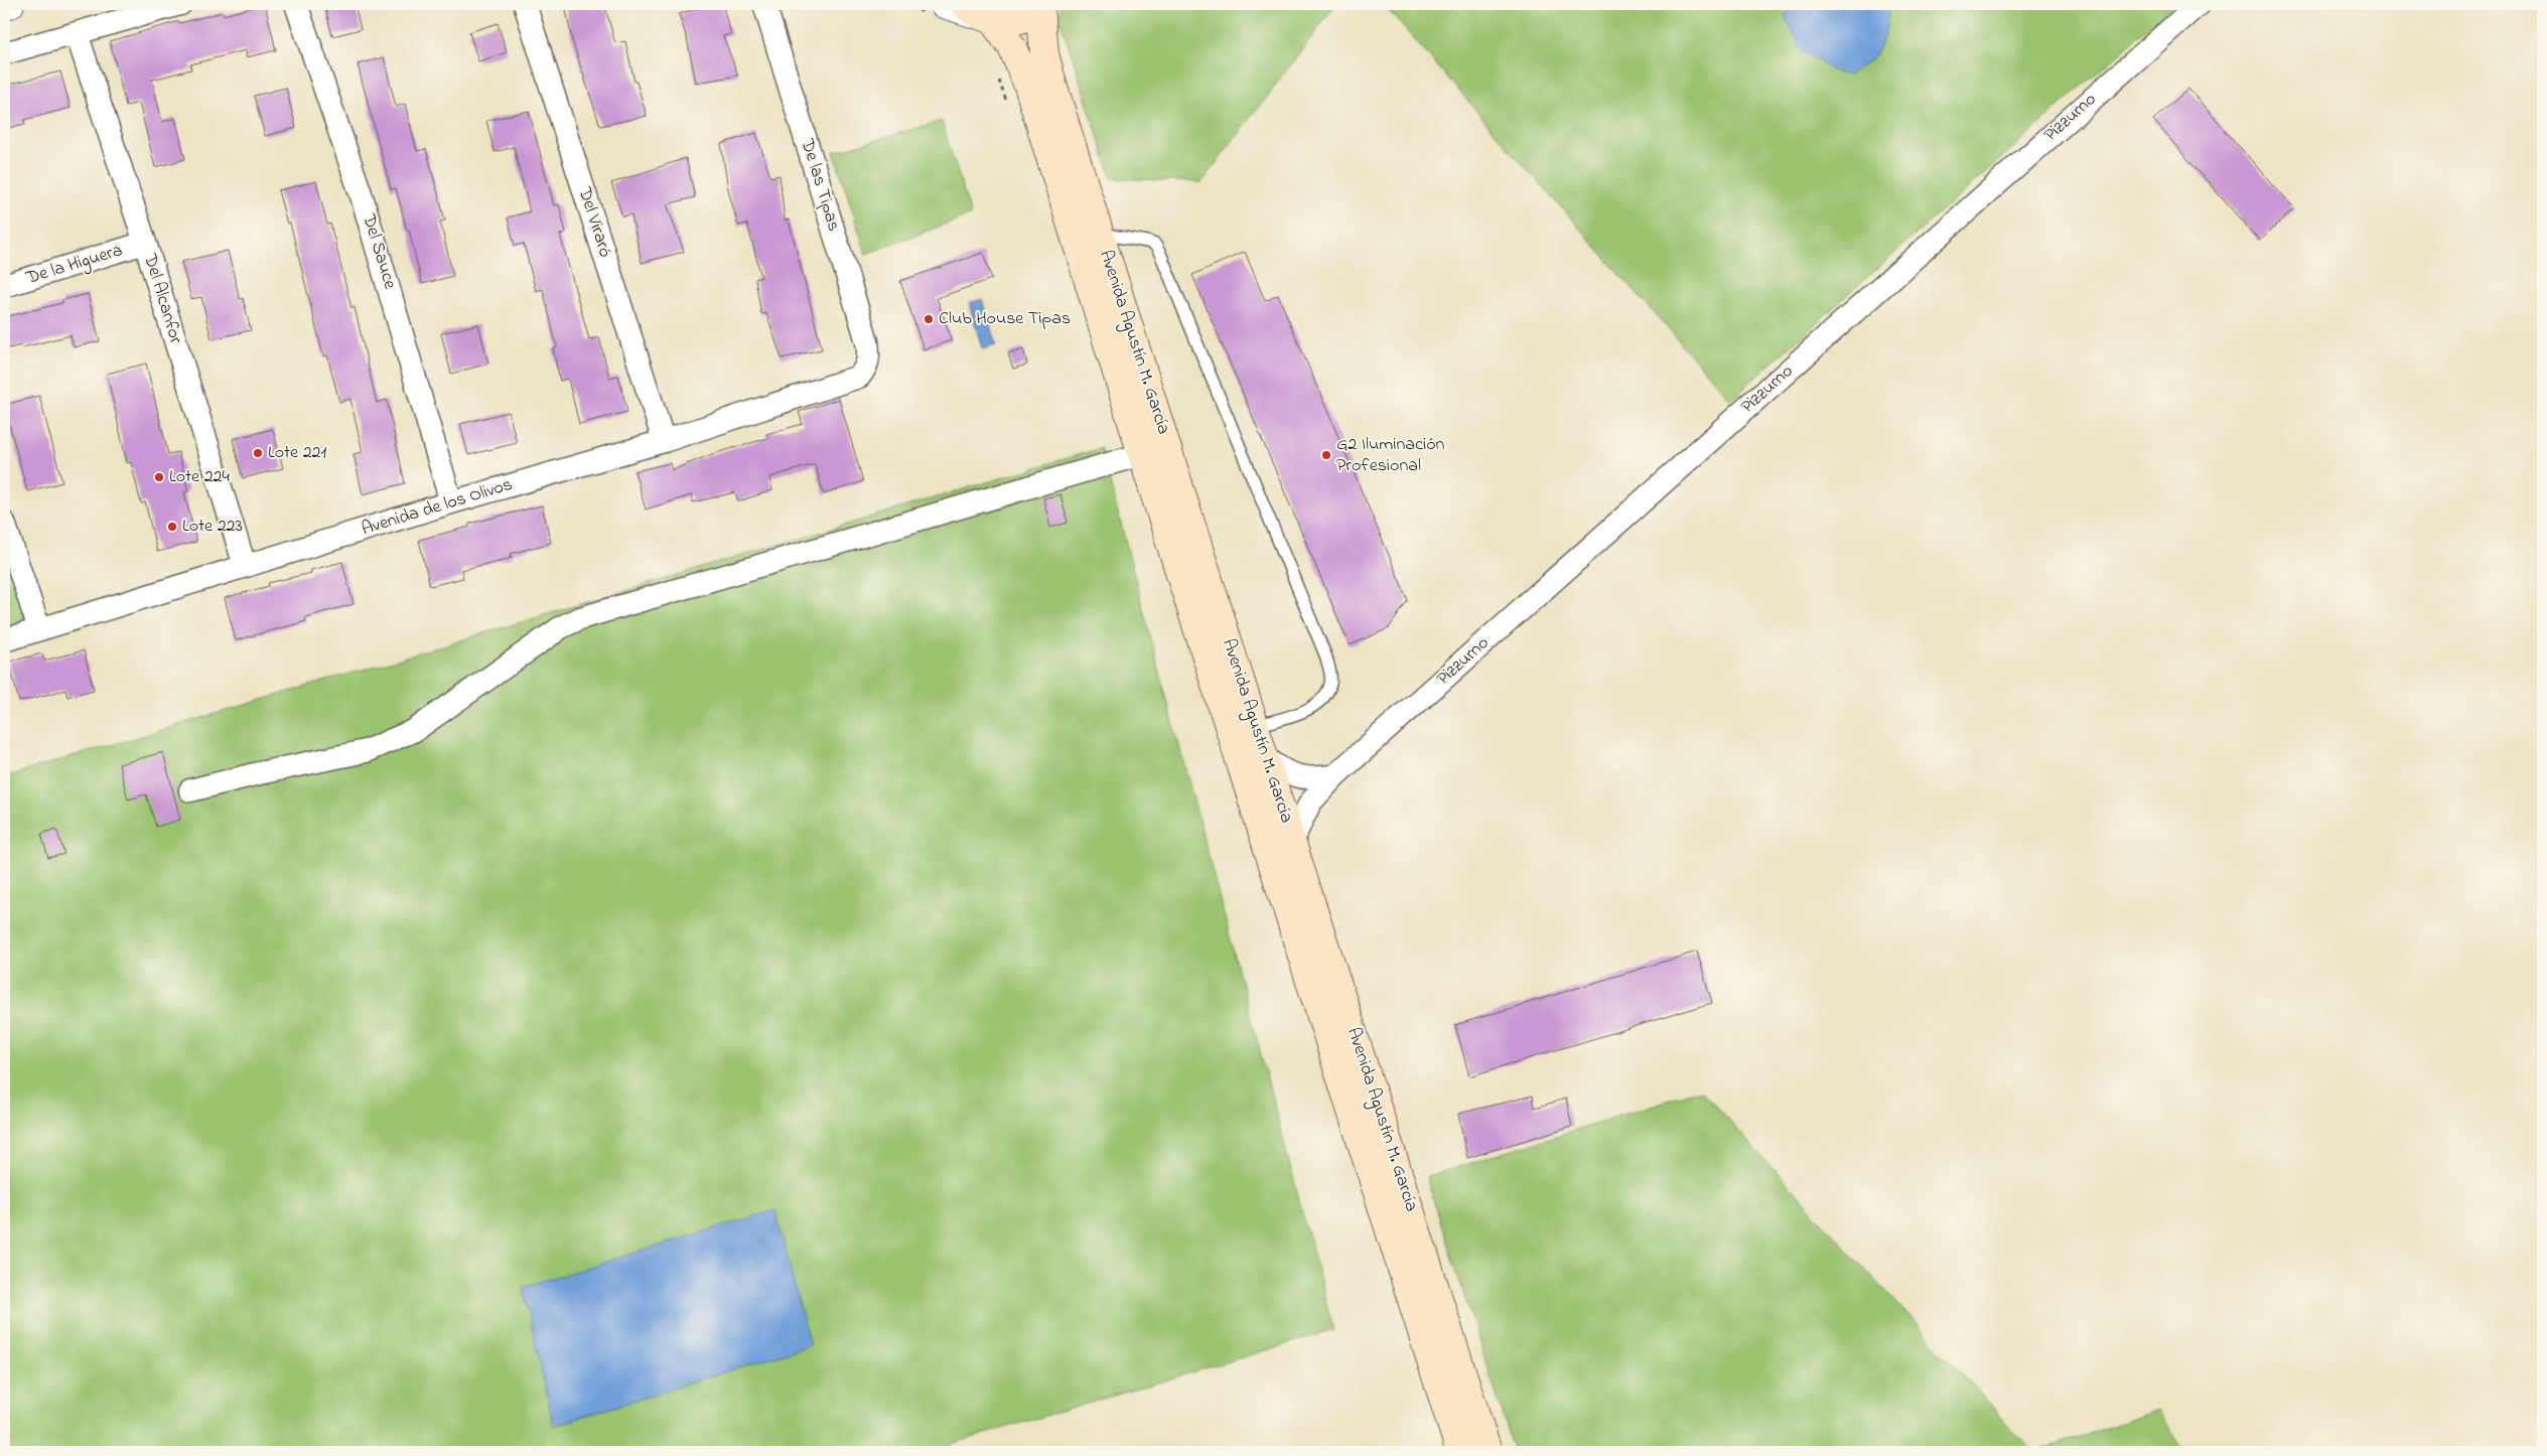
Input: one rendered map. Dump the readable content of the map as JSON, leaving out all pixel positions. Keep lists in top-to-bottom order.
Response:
{
  "streets": {
    "main road": ["Avenida Agustín M. García"],
    "street": [
      "Pizzurno",
      "De las Tipas",
      "Del Viraró",
      "Del Sauce",
      "De la Higuera",
      "Del Alcanfor",
      "Avenida de los Olivos"
    ]
  },
  "crossings": [
    ["Pizzurno", "Avenida Agustín M. García"],
    ["De las Tipas", "Avenida de los Olivos"],
    ["Del Viraró", "Avenida de los Olivos"],
    ["Del Sauce", "Avenida de los Olivos"],
    ["De la Higuera", "Del Alcanfor"],
    ["Del Alcanfor", "Avenida de los Olivos"]
  ],
  "places": [
    "Club House Tipas",
    "Lote 221",
    "G2 Iluminación Profesional",
    "Lote 224",
    "Lote 223"
  ]
}
